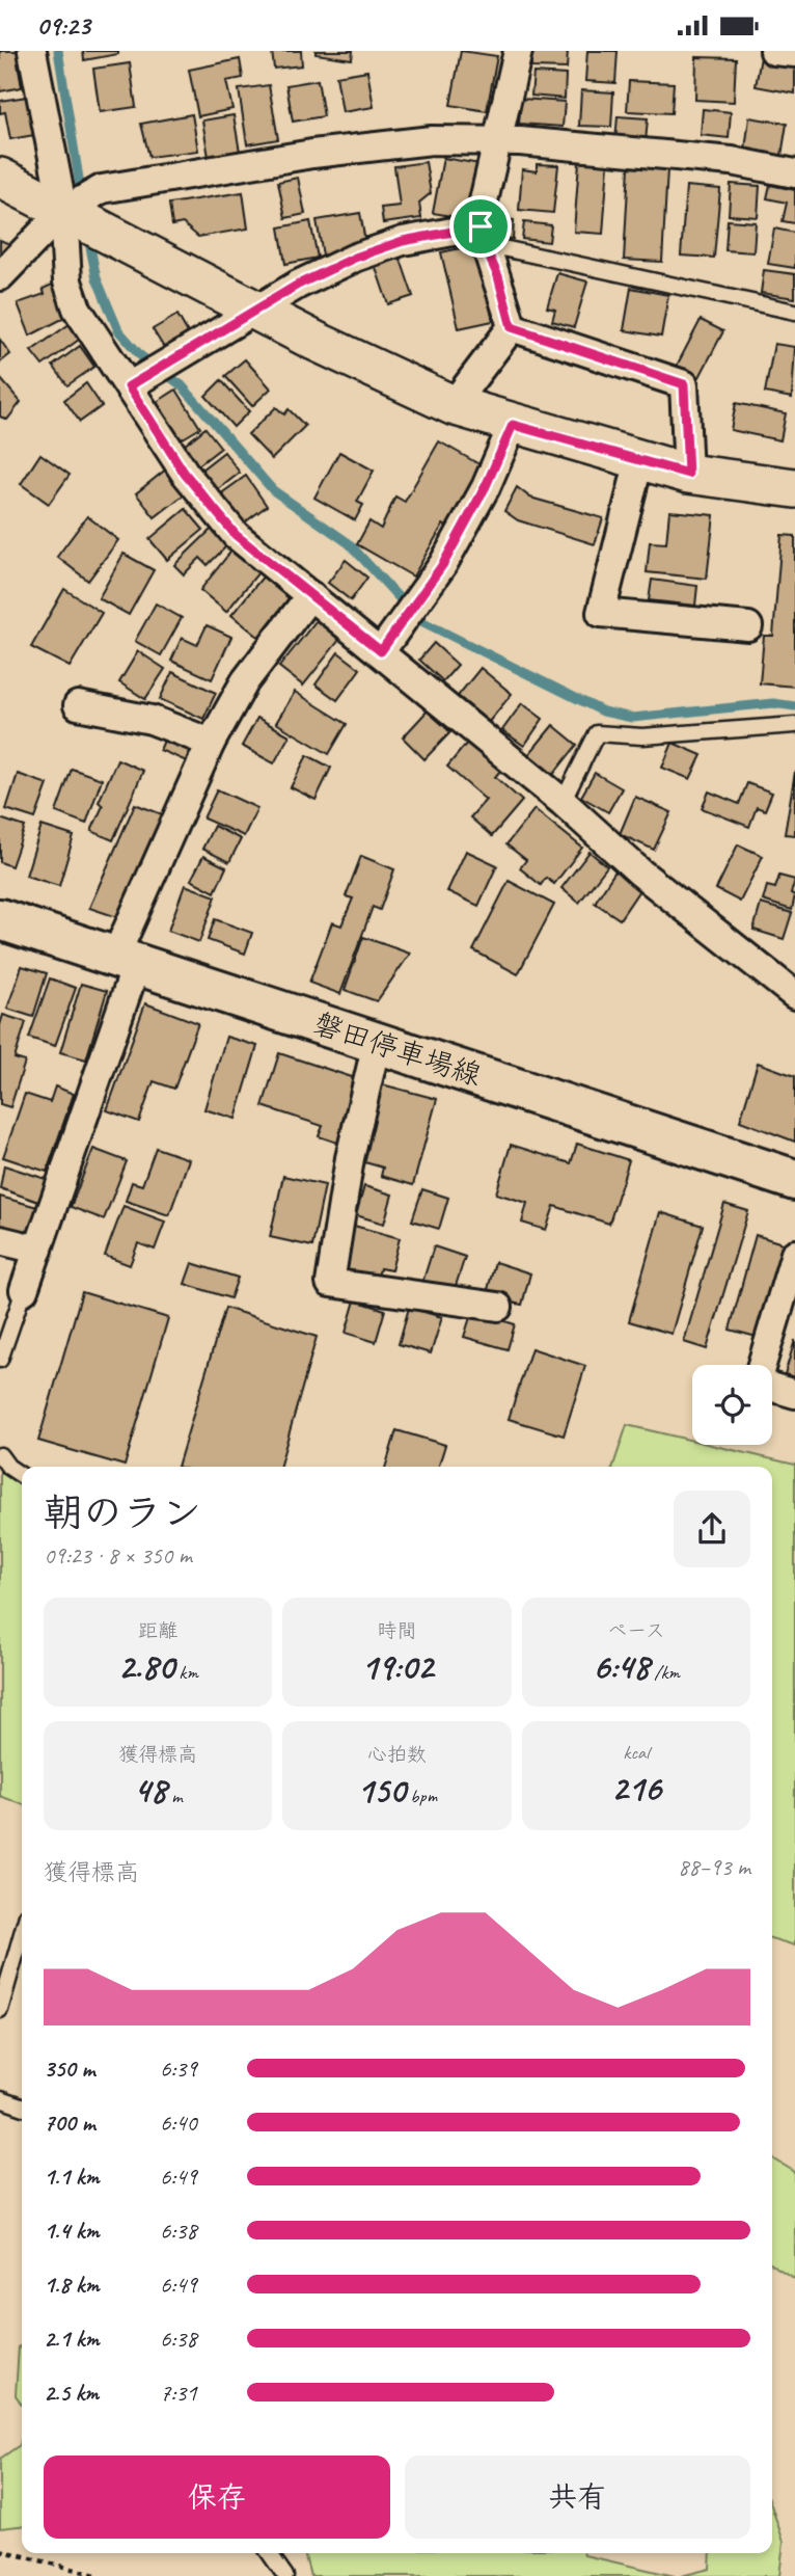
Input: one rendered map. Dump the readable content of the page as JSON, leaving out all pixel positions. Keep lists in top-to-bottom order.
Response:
{
  "streets": {
    "main road": ["磐田停車場線"]
  },
  "page": {
    "status": "09:23",
    "heading": ["朝のラン", "09:23 · 8 × 350 m"],
    "stats": [
      ["距離", "2.80 km"],
      ["時間", "19:02"],
      ["ペース", "6:48 /km"],
      ["獲得標高", "48 m"],
      ["心拍数", "150 bpm"],
      ["kcal", "216"]
    ],
    "chart": ["獲得標高", "88–93 m"],
    "list": [
      {
        "name": "350 m",
        "note": "6:39"
      },
      {
        "name": "700 m",
        "note": "6:40"
      },
      {
        "name": "1.1 km",
        "note": "6:49"
      },
      {
        "name": "1.4 km",
        "note": "6:38"
      },
      {
        "name": "1.8 km",
        "note": "6:49"
      },
      {
        "name": "2.1 km",
        "note": "6:38"
      },
      {
        "name": "2.5 km",
        "note": "7:31"
      }
    ],
    "buttons": ["保存", "共有"]
  }
}
